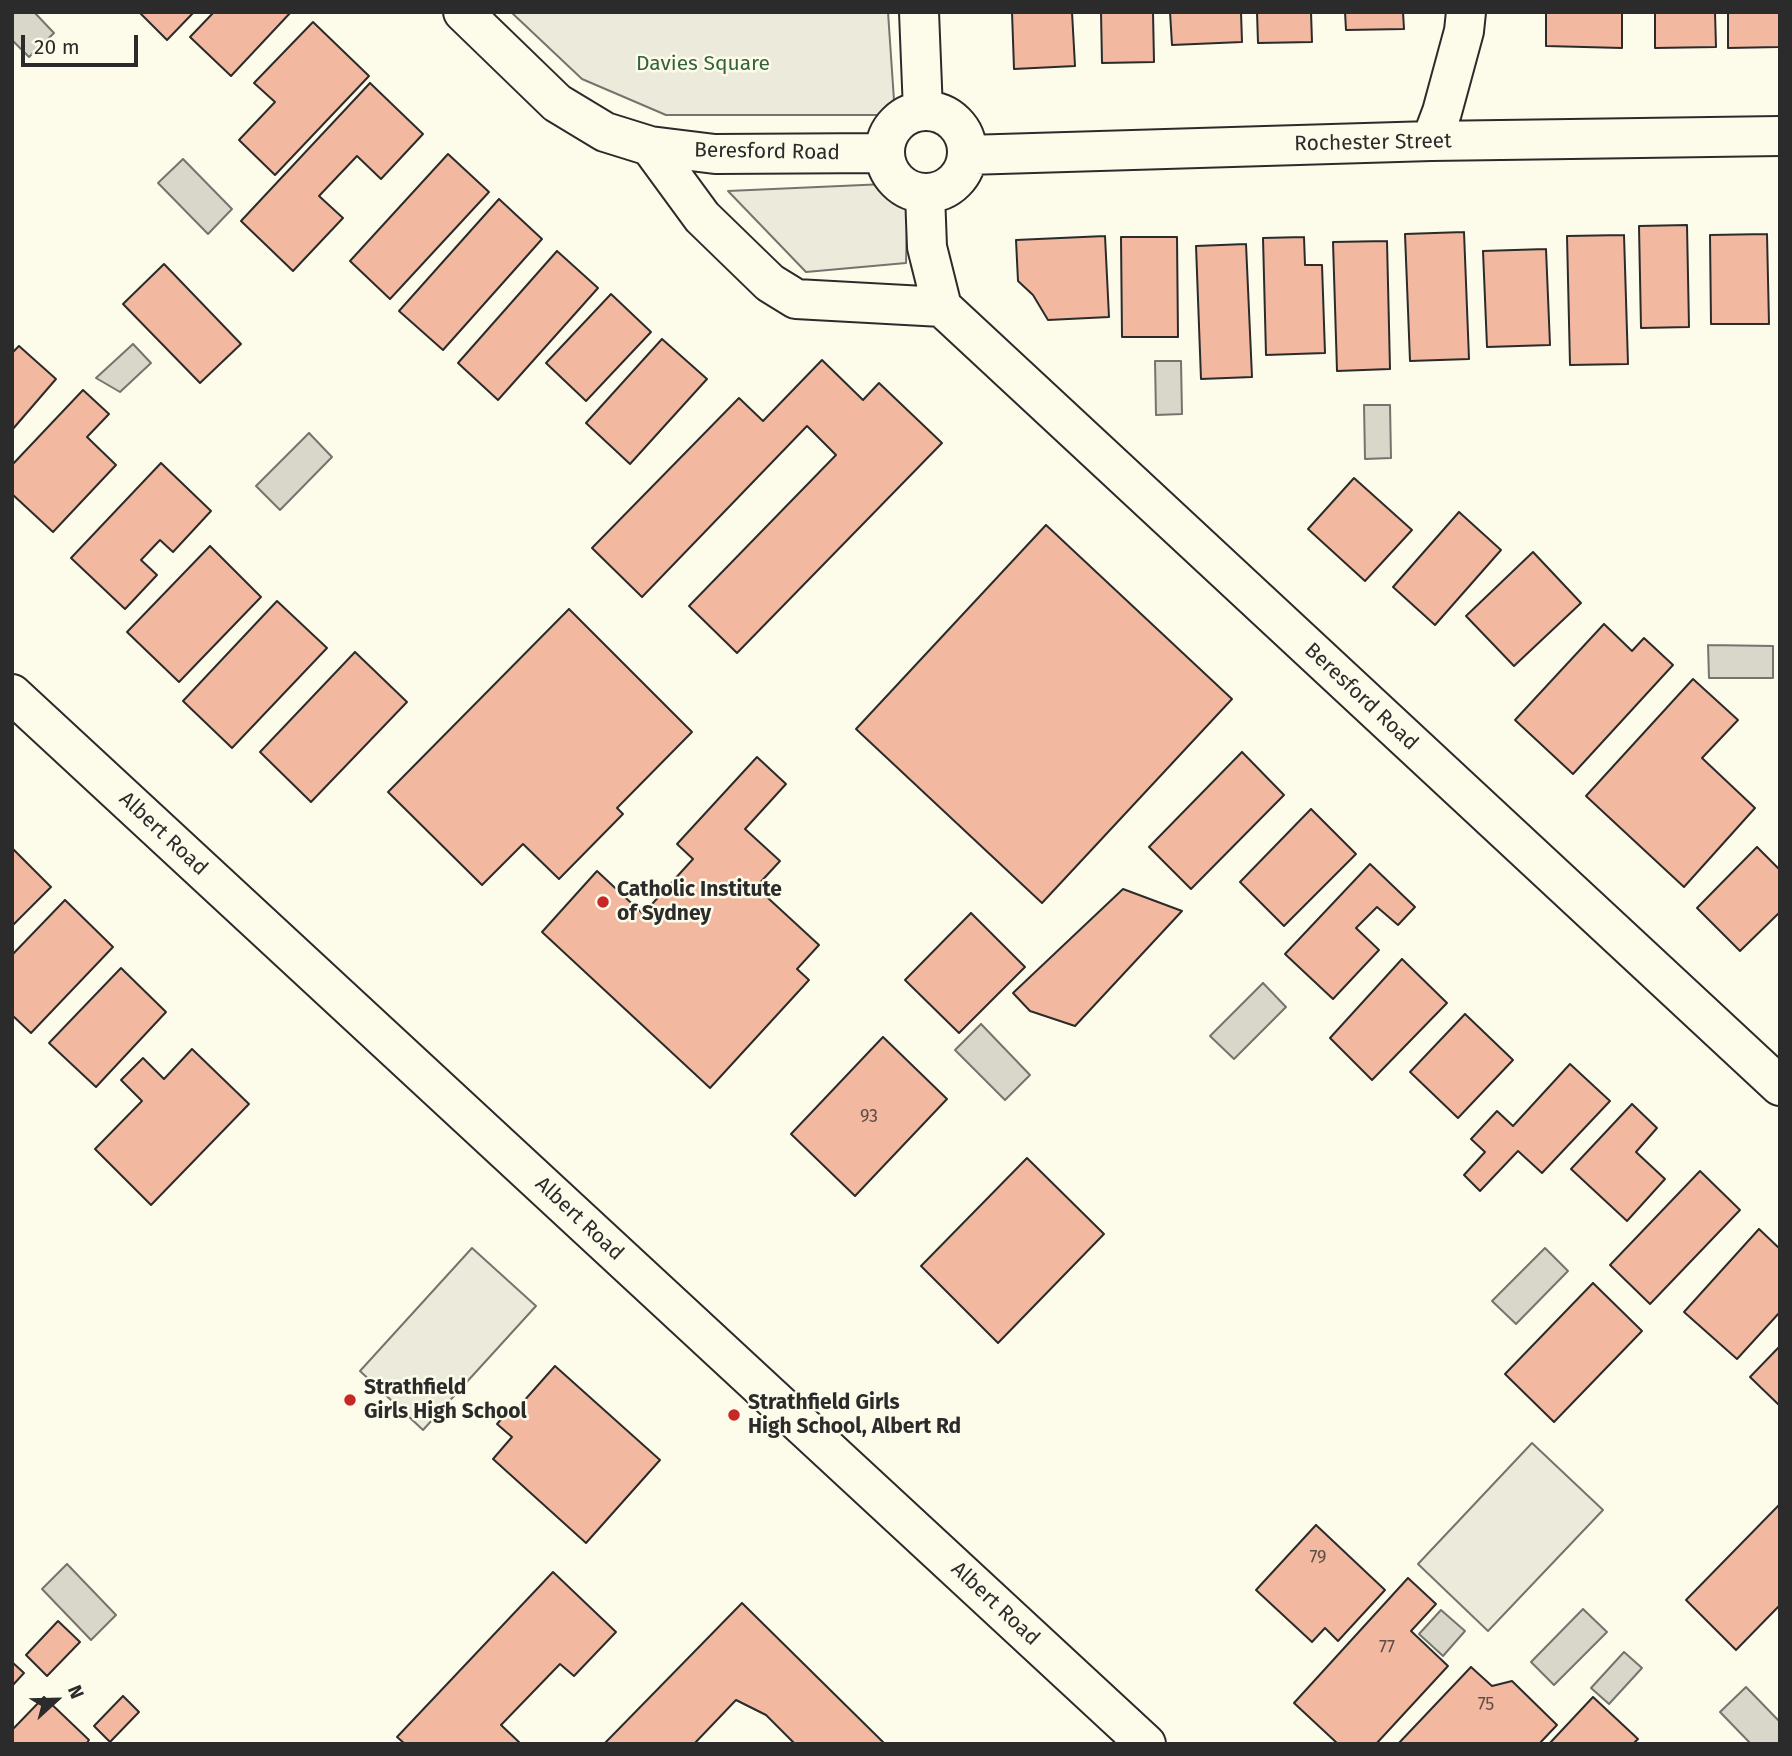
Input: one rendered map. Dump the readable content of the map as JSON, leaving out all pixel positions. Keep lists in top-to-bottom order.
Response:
{
  "streets": {
    "street": ["Rochester Street", "Beresford Road", "Albert Road"]
  },
  "crossings": [
    ["Rochester Street", "Beresford Road"]
  ],
  "parks": ["Davies Square"],
  "places": ["Catholic Institute of Sydney", "Strathfield Girls High School", "Strathfield Girls High School, Albert Rd"],
  "house_numbers": [
    "93",
    "79",
    "77",
    "75"
  ],
  "scale_bar": "20 m",
  "north": "right"
}
